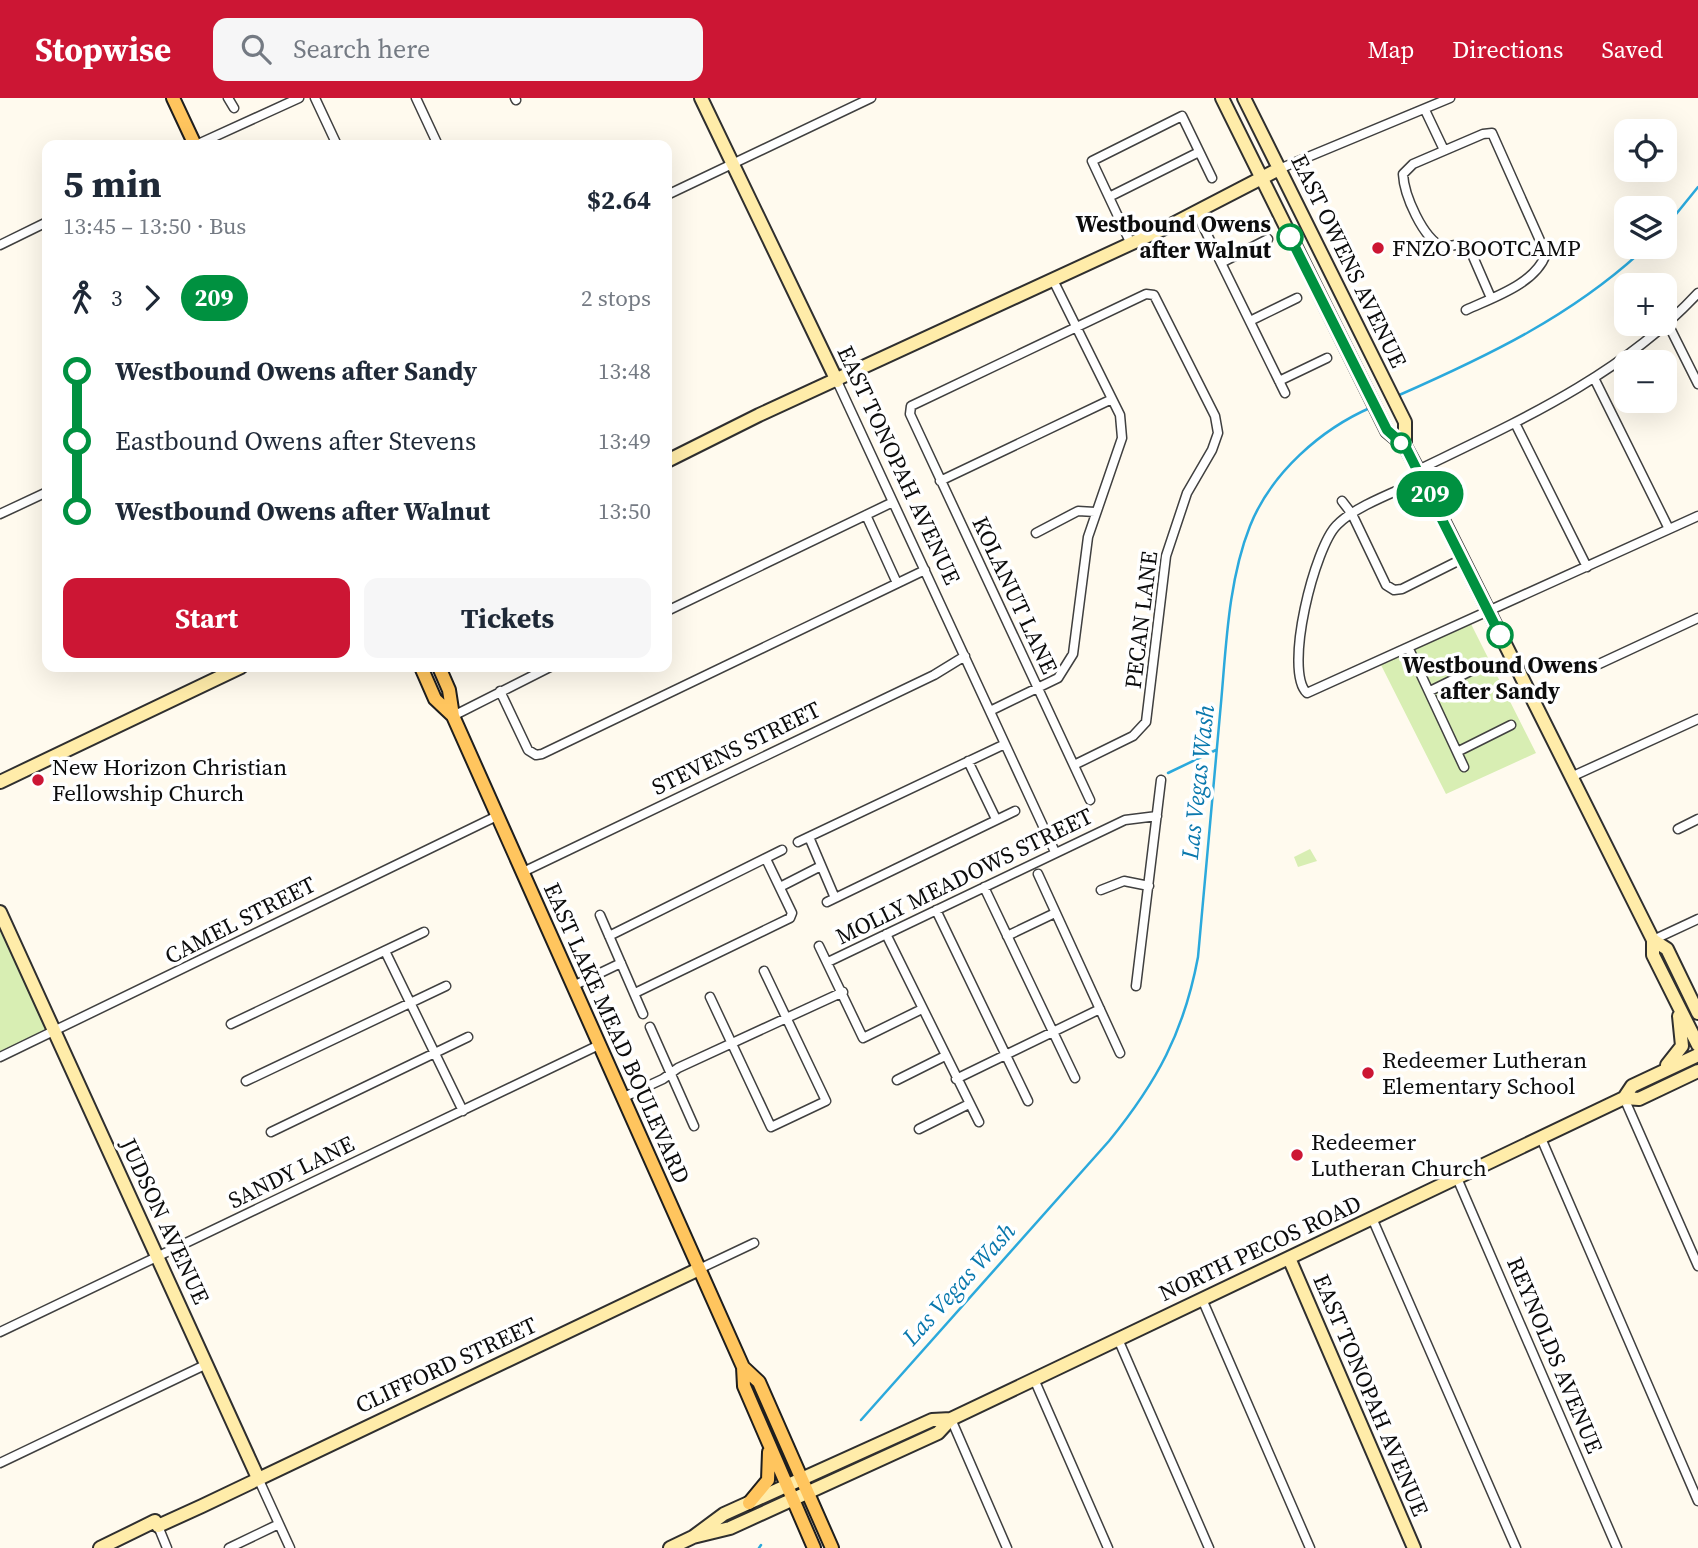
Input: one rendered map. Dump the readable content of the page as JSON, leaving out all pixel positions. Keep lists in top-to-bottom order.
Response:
{
  "streets": {
    "main road": [
      "EAST OWENS AVENUE",
      "EAST TONOPAH AVENUE",
      "EAST LAKE MEAD BOULEVARD",
      "JUDSON AVENUE",
      "NORTH PECOS ROAD",
      "CLIFFORD STREET"
    ],
    "street": [
      "KOLANUT LANE",
      "PECAN LANE",
      "STEVENS STREET",
      "MOLLY MEADOWS STREET",
      "CAMEL STREET",
      "SANDY LANE",
      "REYNOLDS AVENUE"
    ]
  },
  "crossings": [
    ["EAST TONOPAH AVENUE", "STEVENS STREET"],
    ["EAST TONOPAH AVENUE", "MOLLY MEADOWS STREET"],
    ["EAST TONOPAH AVENUE", "NORTH PECOS ROAD"],
    ["KOLANUT LANE", "PECAN LANE"],
    ["STEVENS STREET", "EAST LAKE MEAD BOULEVARD"],
    ["CAMEL STREET", "EAST LAKE MEAD BOULEVARD"],
    ["CAMEL STREET", "JUDSON AVENUE"],
    ["EAST LAKE MEAD BOULEVARD", "SANDY LANE"],
    ["EAST LAKE MEAD BOULEVARD", "NORTH PECOS ROAD"],
    ["EAST LAKE MEAD BOULEVARD", "CLIFFORD STREET"],
    ["SANDY LANE", "JUDSON AVENUE"],
    ["JUDSON AVENUE", "CLIFFORD STREET"],
    ["NORTH PECOS ROAD", "REYNOLDS AVENUE"]
  ],
  "water": ["Las Vegas Wash"],
  "places": [
    "Westbound Owens after Walnut",
    "FNZO BOOTCAMP",
    "Westbound Owens after Sandy",
    "New Horizon Christian Fellowship Church",
    "Redeemer Lutheran Elementary School",
    "Redeemer Lutheran Church"
  ],
  "lines": ["bus line 209"],
  "page": {
    "header": "Stopwise",
    "search": "Search here",
    "nav": ["Map", "Directions", "Saved"],
    "on_map": "209",
    "map_buttons": ["+", "−"],
    "heading": ["5 min", "13:45 – 13:50 · Bus", "$2.64"],
    "legs": ["3", "209", "2 stops"],
    "list": [
      {
        "name": "Westbound Owens after Sandy",
        "value": "13:48"
      },
      {
        "name": "Eastbound Owens after Stevens",
        "value": "13:49"
      },
      {
        "name": "Westbound Owens after Walnut",
        "value": "13:50"
      }
    ],
    "buttons": ["Start", "Tickets"]
  }
}
